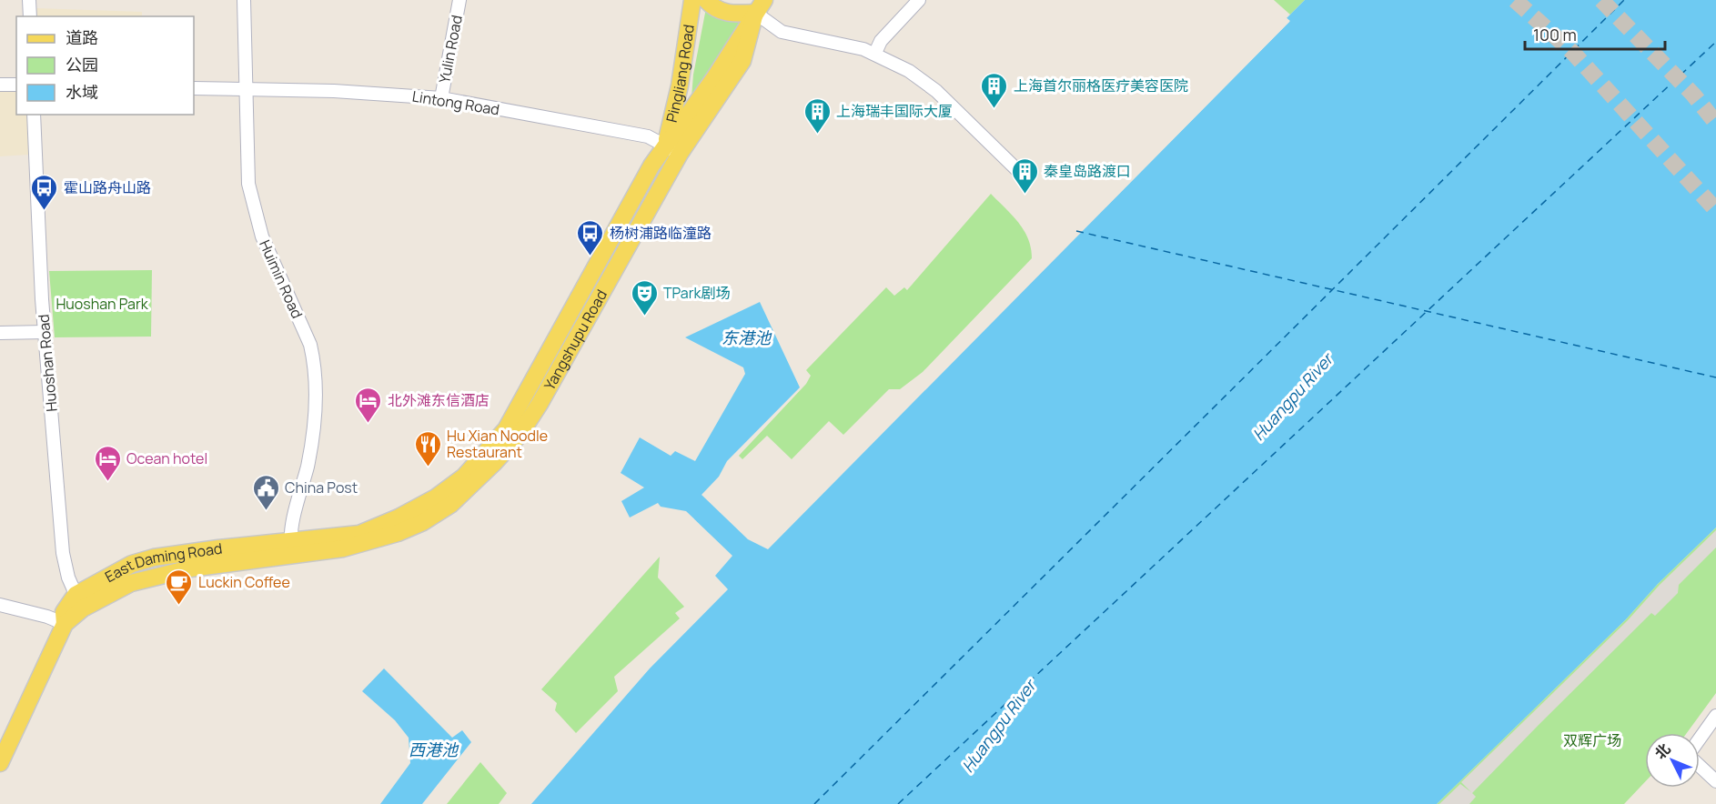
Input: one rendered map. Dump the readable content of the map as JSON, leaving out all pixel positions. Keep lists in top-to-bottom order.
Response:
{
  "streets": {
    "main road": ["Pingliang Road", "Yangshupu Road", "East Daming Road"],
    "street": [
      "Yulin Road",
      "Lintong Road",
      "Huimin Road",
      "Huoshan Road"
    ]
  },
  "crossings": [
    ["Yulin Road", "Lintong Road"],
    ["Pingliang Road", "Lintong Road"],
    ["Pingliang Road", "Yangshupu Road"],
    ["Lintong Road", "Huimin Road"],
    ["Lintong Road", "Yangshupu Road"],
    ["Huimin Road", "Yangshupu Road"],
    ["Huimin Road", "East Daming Road"],
    ["Yangshupu Road", "East Daming Road"],
    ["Huoshan Road", "East Daming Road"]
  ],
  "water": ["东港池", "Huangpu River", "西港池"],
  "parks": ["Huoshan Park", "双辉广场"],
  "places": {
    "building": ["上海首尔丽格医疗美容医院", "上海瑞丰国际大厦", "秦皇岛路渡口"],
    "bus stop": ["霍山路舟山路", "杨树浦路临潼路"],
    "theatre": ["TPark剧场"],
    "hotel": ["北外滩东信酒店", "Ocean hotel"],
    "restaurant": ["Hu Xian Noodle Restaurant"],
    "public building": ["China Post"],
    "cafe": ["Luckin Coffee"]
  },
  "legend": ["道路", "公园", "水域"],
  "scale_bar": "100 m",
  "north": "top left"
}
